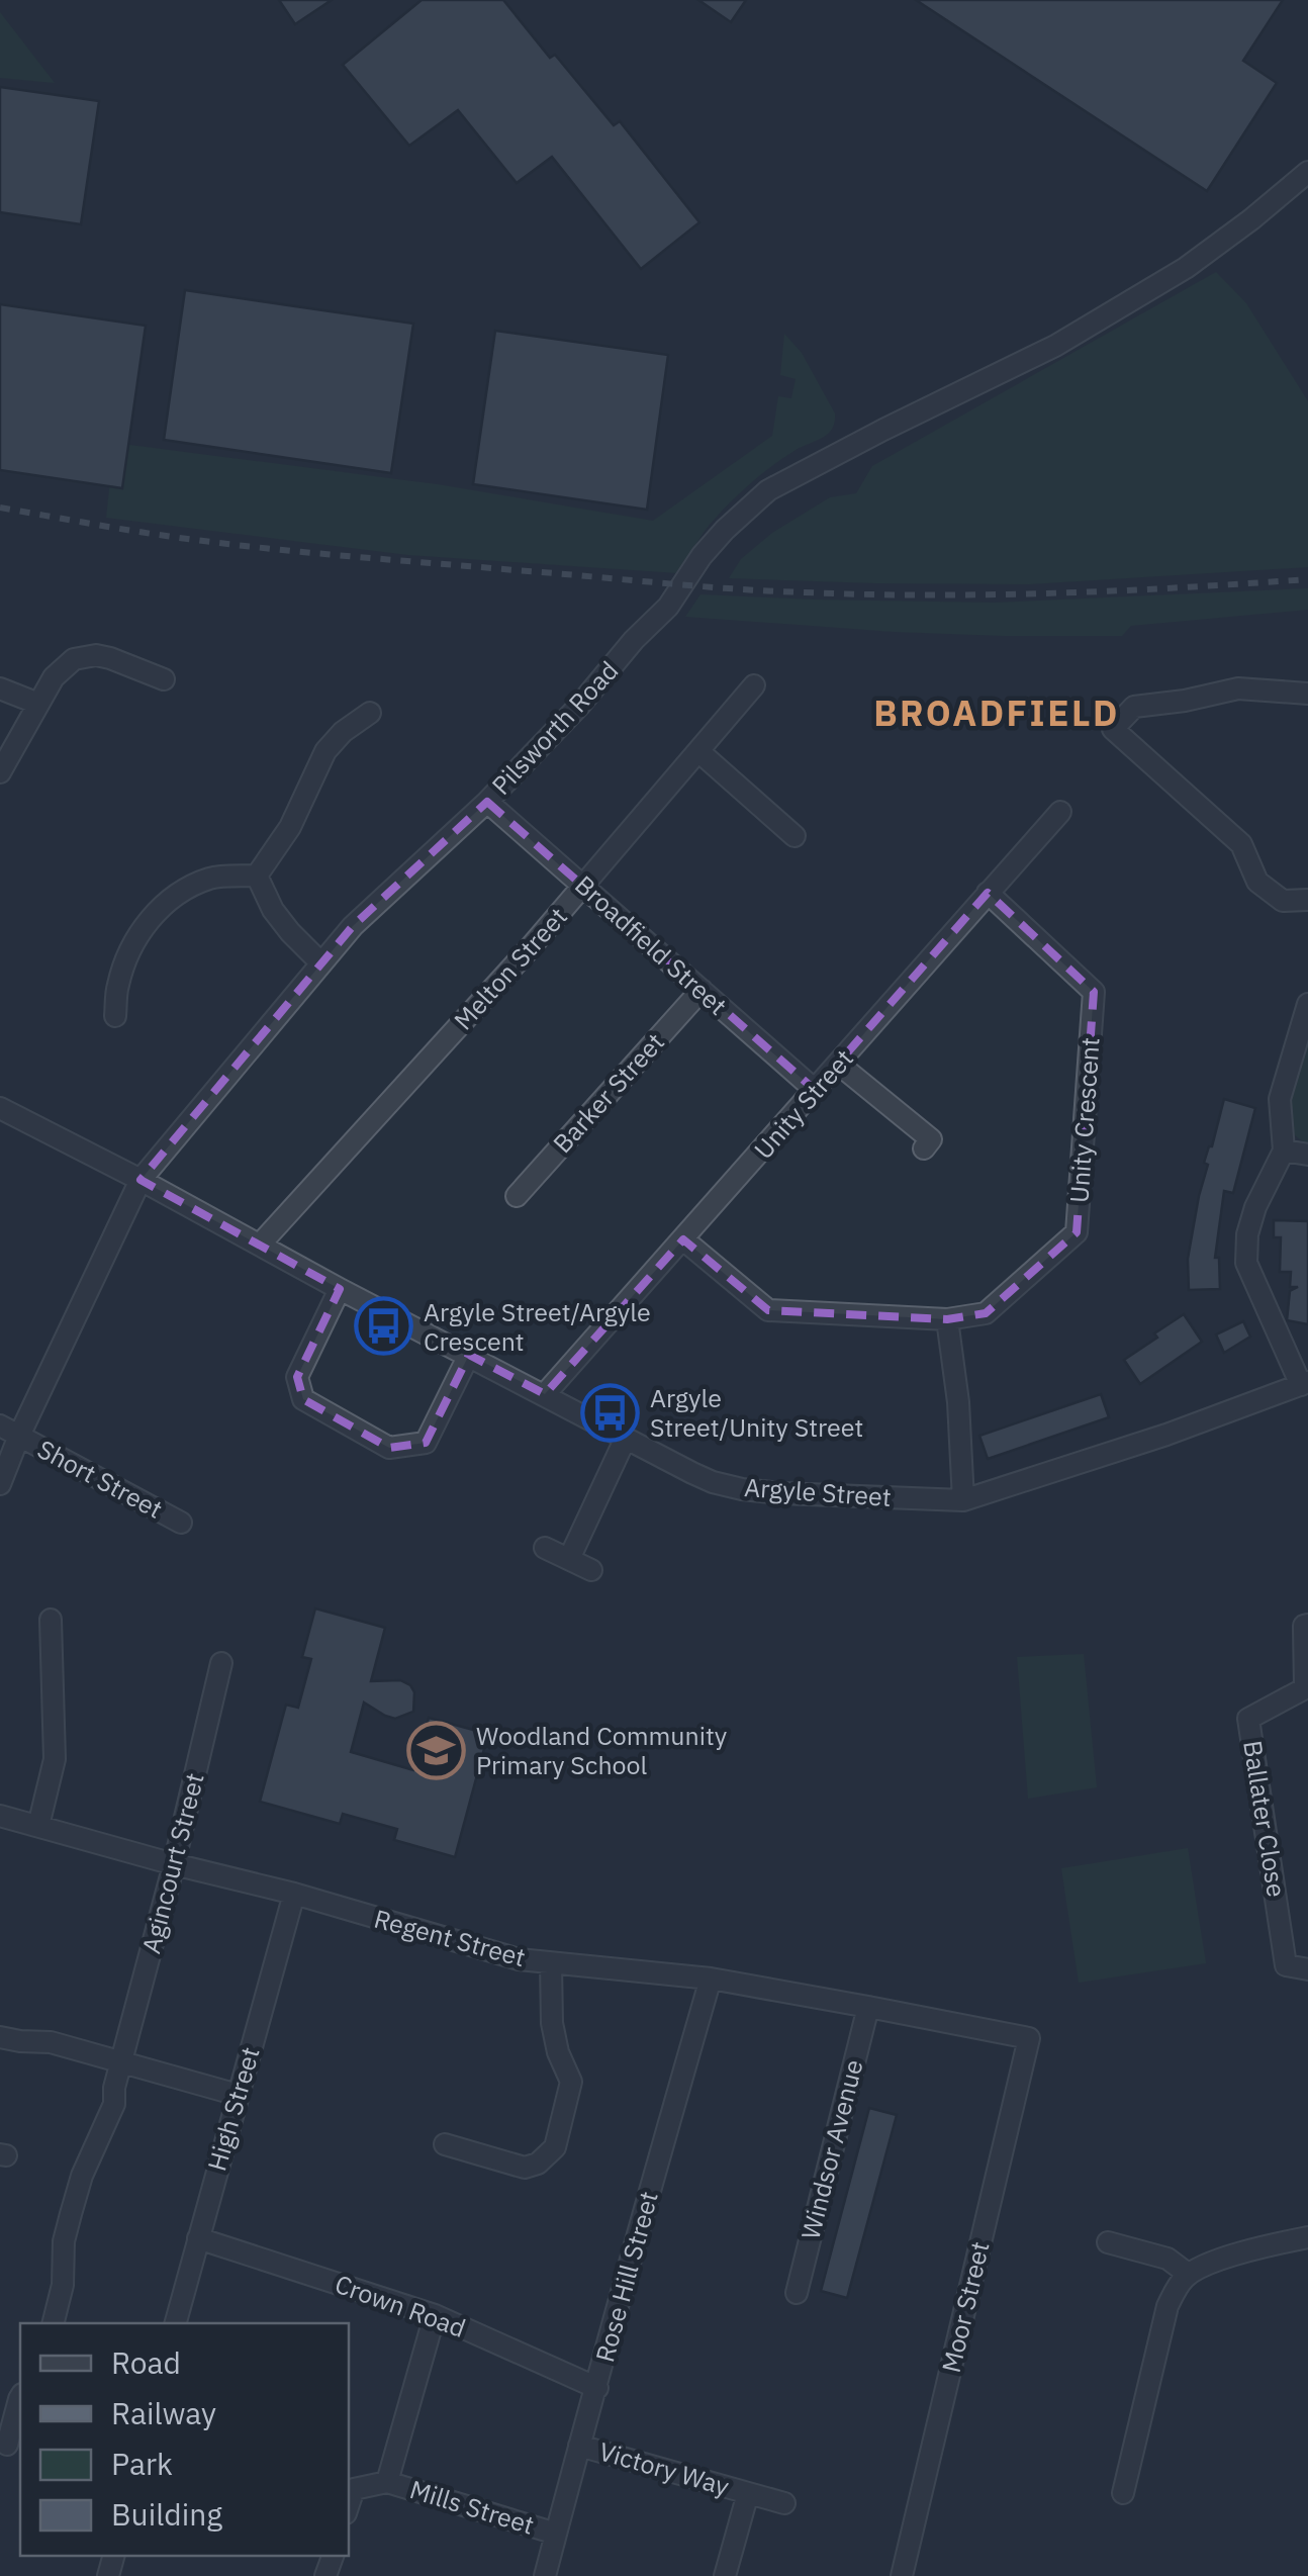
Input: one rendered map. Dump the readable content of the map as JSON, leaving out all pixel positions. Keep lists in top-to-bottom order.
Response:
{
  "streets": {
    "street": [
      "Pilsworth Road",
      "Broadfield Street",
      "Melton Street",
      "Barker Street",
      "Unity Street",
      "Unity Crescent",
      "Short Street",
      "Argyle Street",
      "Ballater Close",
      "Agincourt Street",
      "Regent Street",
      "High Street",
      "Windsor Avenue",
      "Rose Hill Street",
      "Crown Road",
      "Moor Street",
      "Victory Way",
      "Mills Street"
    ]
  },
  "crossings": [
    ["Pilsworth Road", "Broadfield Street"],
    ["Pilsworth Road", "Short Street"],
    ["Pilsworth Road", "Argyle Street"],
    ["Broadfield Street", "Melton Street"],
    ["Broadfield Street", "Barker Street"],
    ["Broadfield Street", "Unity Street"],
    ["Melton Street", "Argyle Street"],
    ["Unity Street", "Unity Crescent"],
    ["Unity Street", "Argyle Street"],
    ["Agincourt Street", "Regent Street"],
    ["Regent Street", "High Street"],
    ["Regent Street", "Windsor Avenue"],
    ["Regent Street", "Rose Hill Street"],
    ["Regent Street", "Moor Street"],
    ["High Street", "Crown Road"],
    ["Rose Hill Street", "Crown Road"],
    ["Rose Hill Street", "Victory Way"],
    ["Rose Hill Street", "Mills Street"],
    ["Crown Road", "Mills Street"]
  ],
  "districts": ["BROADFIELD"],
  "places": {
    "bus stop": ["Argyle Street/Argyle Crescent", "Argyle Street/Unity Street"],
    "school or university": ["Woodland Community Primary School"]
  },
  "legend": [
    "Road",
    "Railway",
    "Park",
    "Building"
  ]
}
